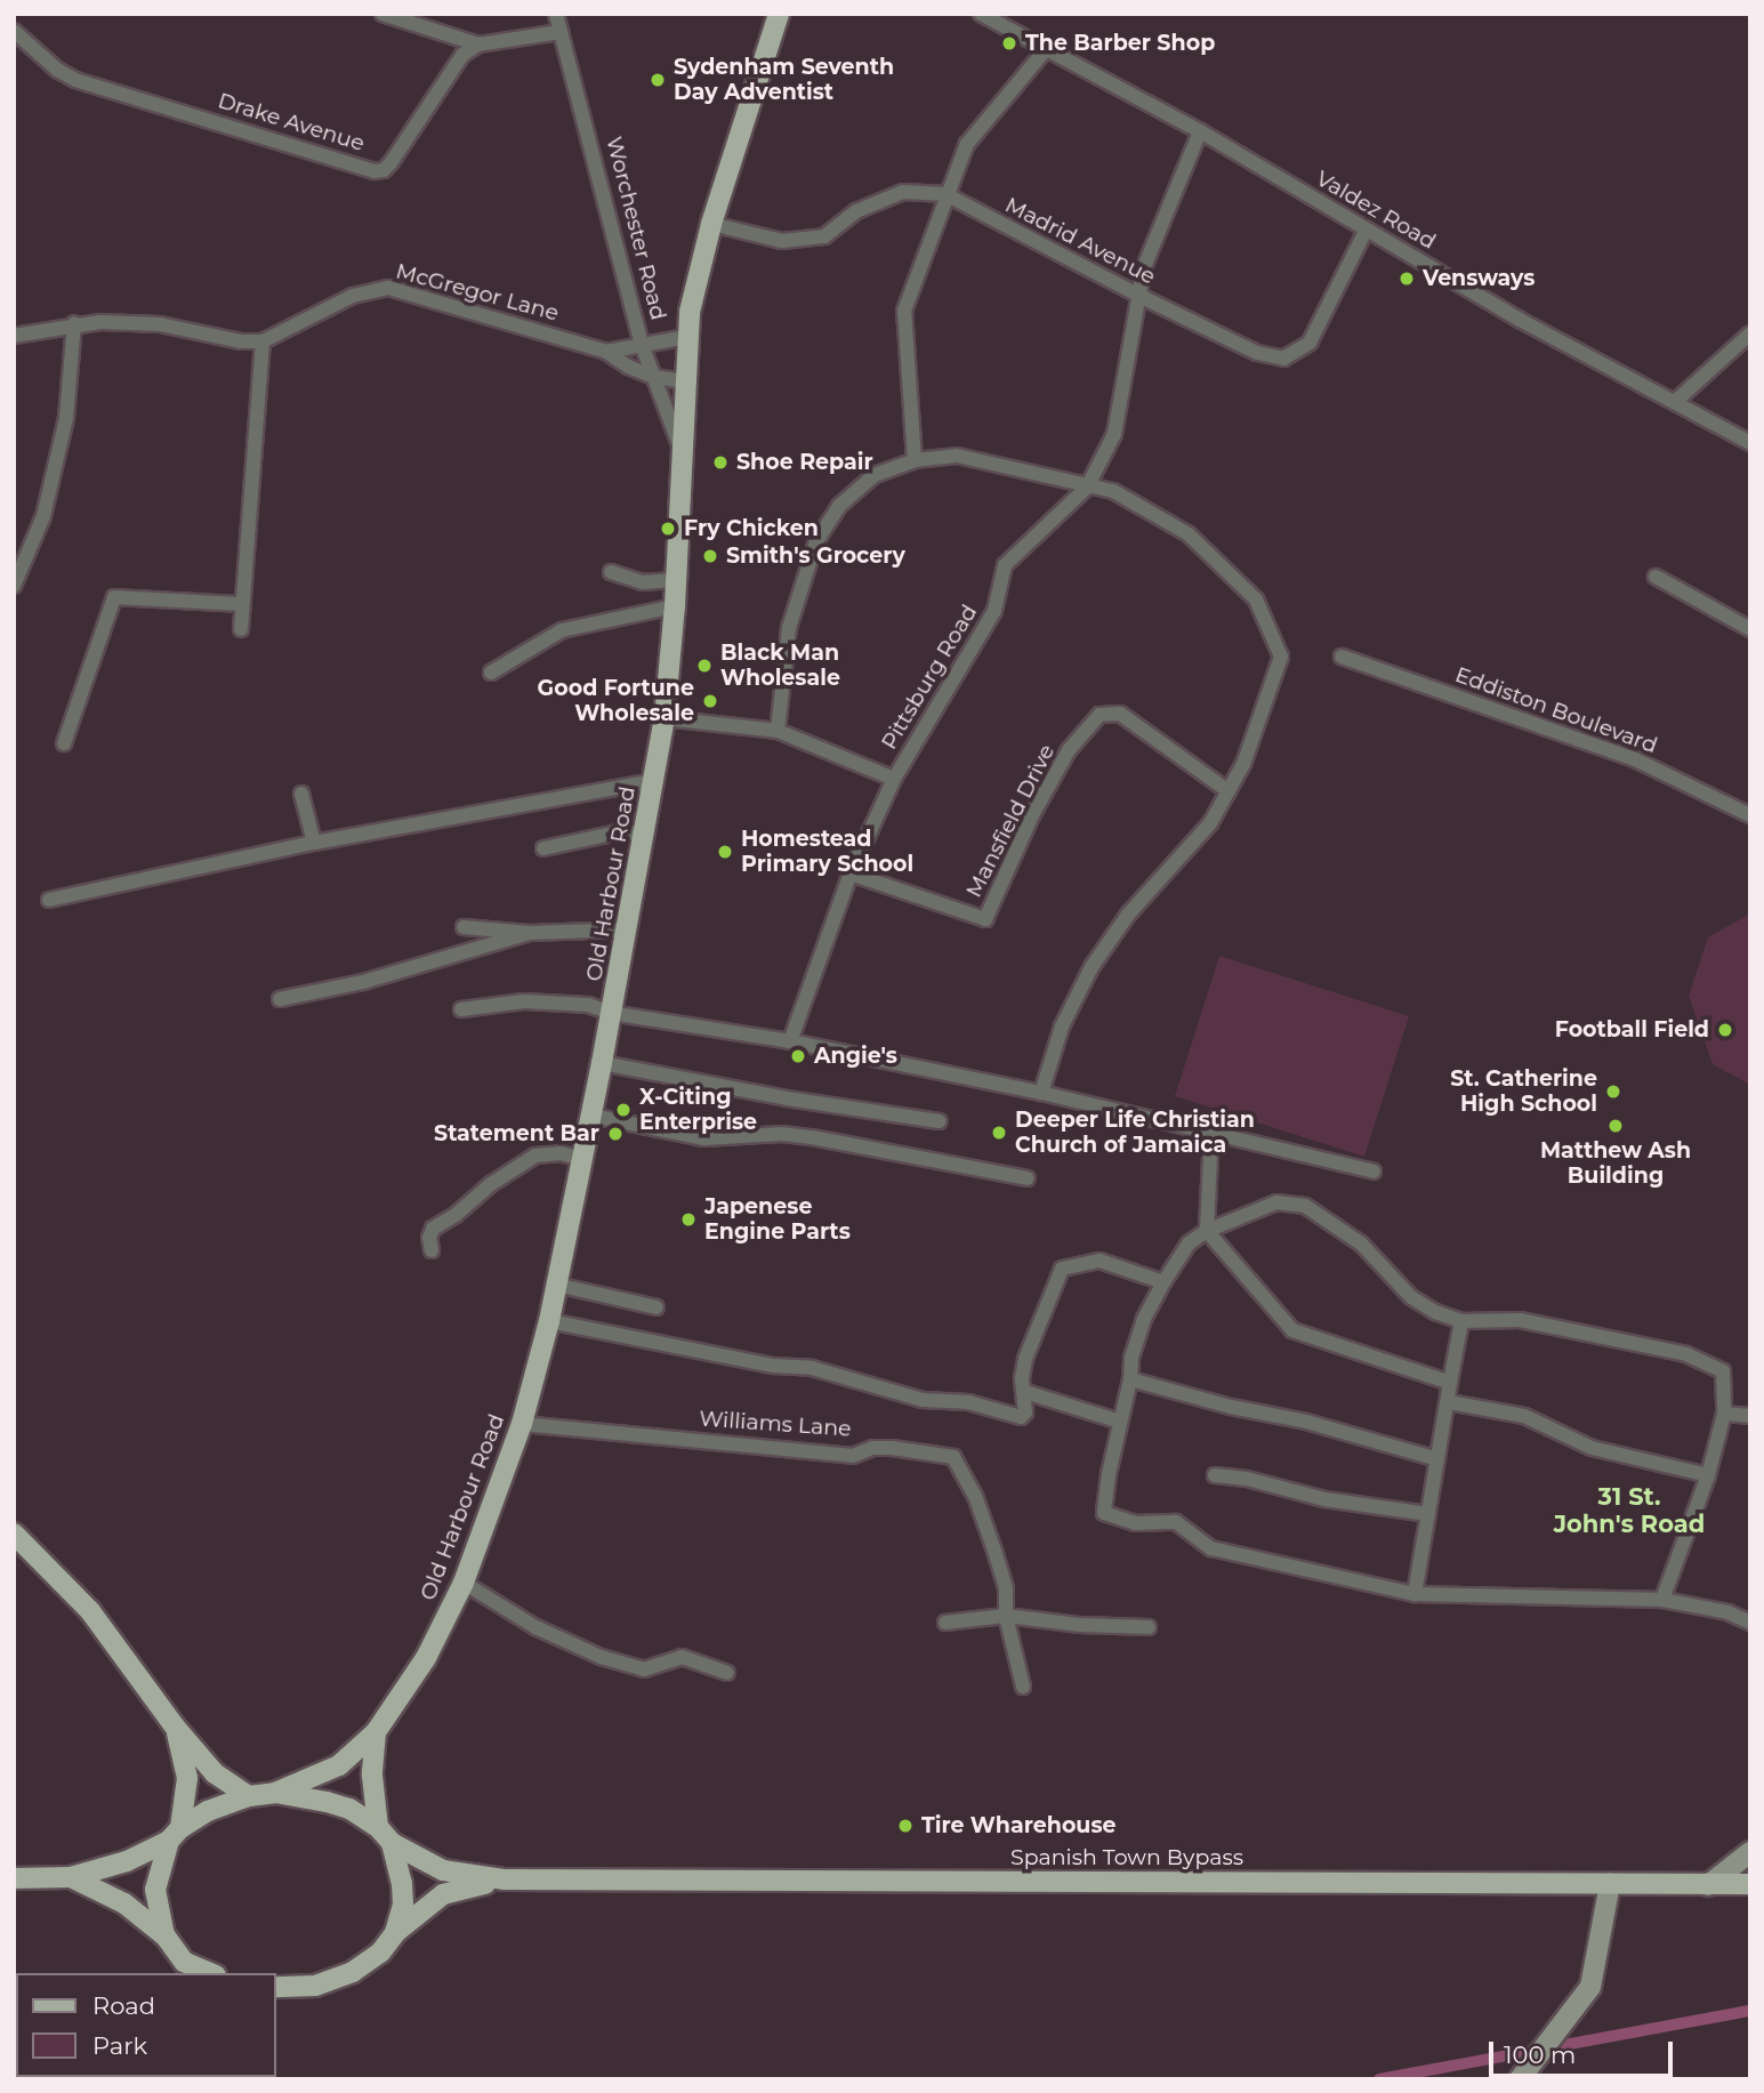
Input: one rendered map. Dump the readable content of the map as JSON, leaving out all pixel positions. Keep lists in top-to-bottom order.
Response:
{
  "streets": {
    "main road": ["Old Harbour Road", "Spanish Town Bypass"],
    "street": [
      "Drake Avenue",
      "Valdez Road",
      "Worchester Road",
      "Madrid Avenue",
      "McGregor Lane",
      "Pittsburg Road",
      "Eddiston Boulevard",
      "Mansfield Drive",
      "Williams Lane"
    ]
  },
  "crossings": [
    ["Valdez Road", "Madrid Avenue"],
    ["Valdez Road", "Pittsburg Road"],
    ["Worchester Road", "McGregor Lane"],
    ["Worchester Road", "Old Harbour Road"],
    ["Madrid Avenue", "Pittsburg Road"],
    ["Madrid Avenue", "Old Harbour Road"],
    ["McGregor Lane", "Old Harbour Road"],
    ["Pittsburg Road", "Mansfield Drive"],
    ["Old Harbour Road", "Williams Lane"]
  ],
  "districts": ["31 St. John's Road"],
  "places": [
    "The Barber Shop",
    "Sydenham Seventh Day Adventist",
    "Vensways",
    "Shoe Repair",
    "Fry Chicken",
    "Smith's Grocery",
    "Black Man Wholesale",
    "Good Fortune Wholesale",
    "Homestead Primary School",
    "Football Field",
    "Angie's",
    "St. Catherine High School",
    "X-Citing Enterprise",
    "Matthew Ash Building",
    "Deeper Life Christian Church of Jamaica",
    "Statement Bar",
    "Japenese Engine Parts",
    "Tire Wharehouse"
  ],
  "legend": ["Road", "Park"],
  "scale_bar": "100 m"
}
